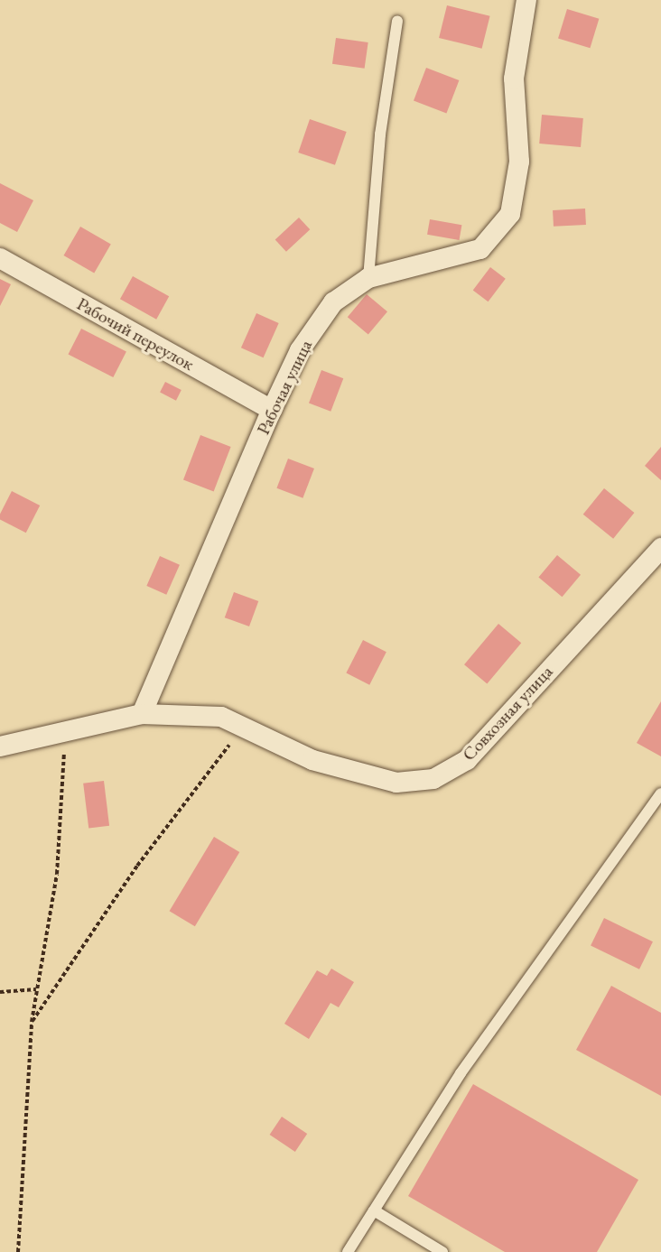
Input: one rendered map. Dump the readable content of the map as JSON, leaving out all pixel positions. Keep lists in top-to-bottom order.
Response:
{
  "streets": {
    "street": ["Рабочий переулок", "Рабочая улица", "Совхозная улица"]
  },
  "crossings": [
    ["Рабочий переулок", "Рабочая улица"],
    ["Рабочая улица", "Совхозная улица"]
  ]
}
